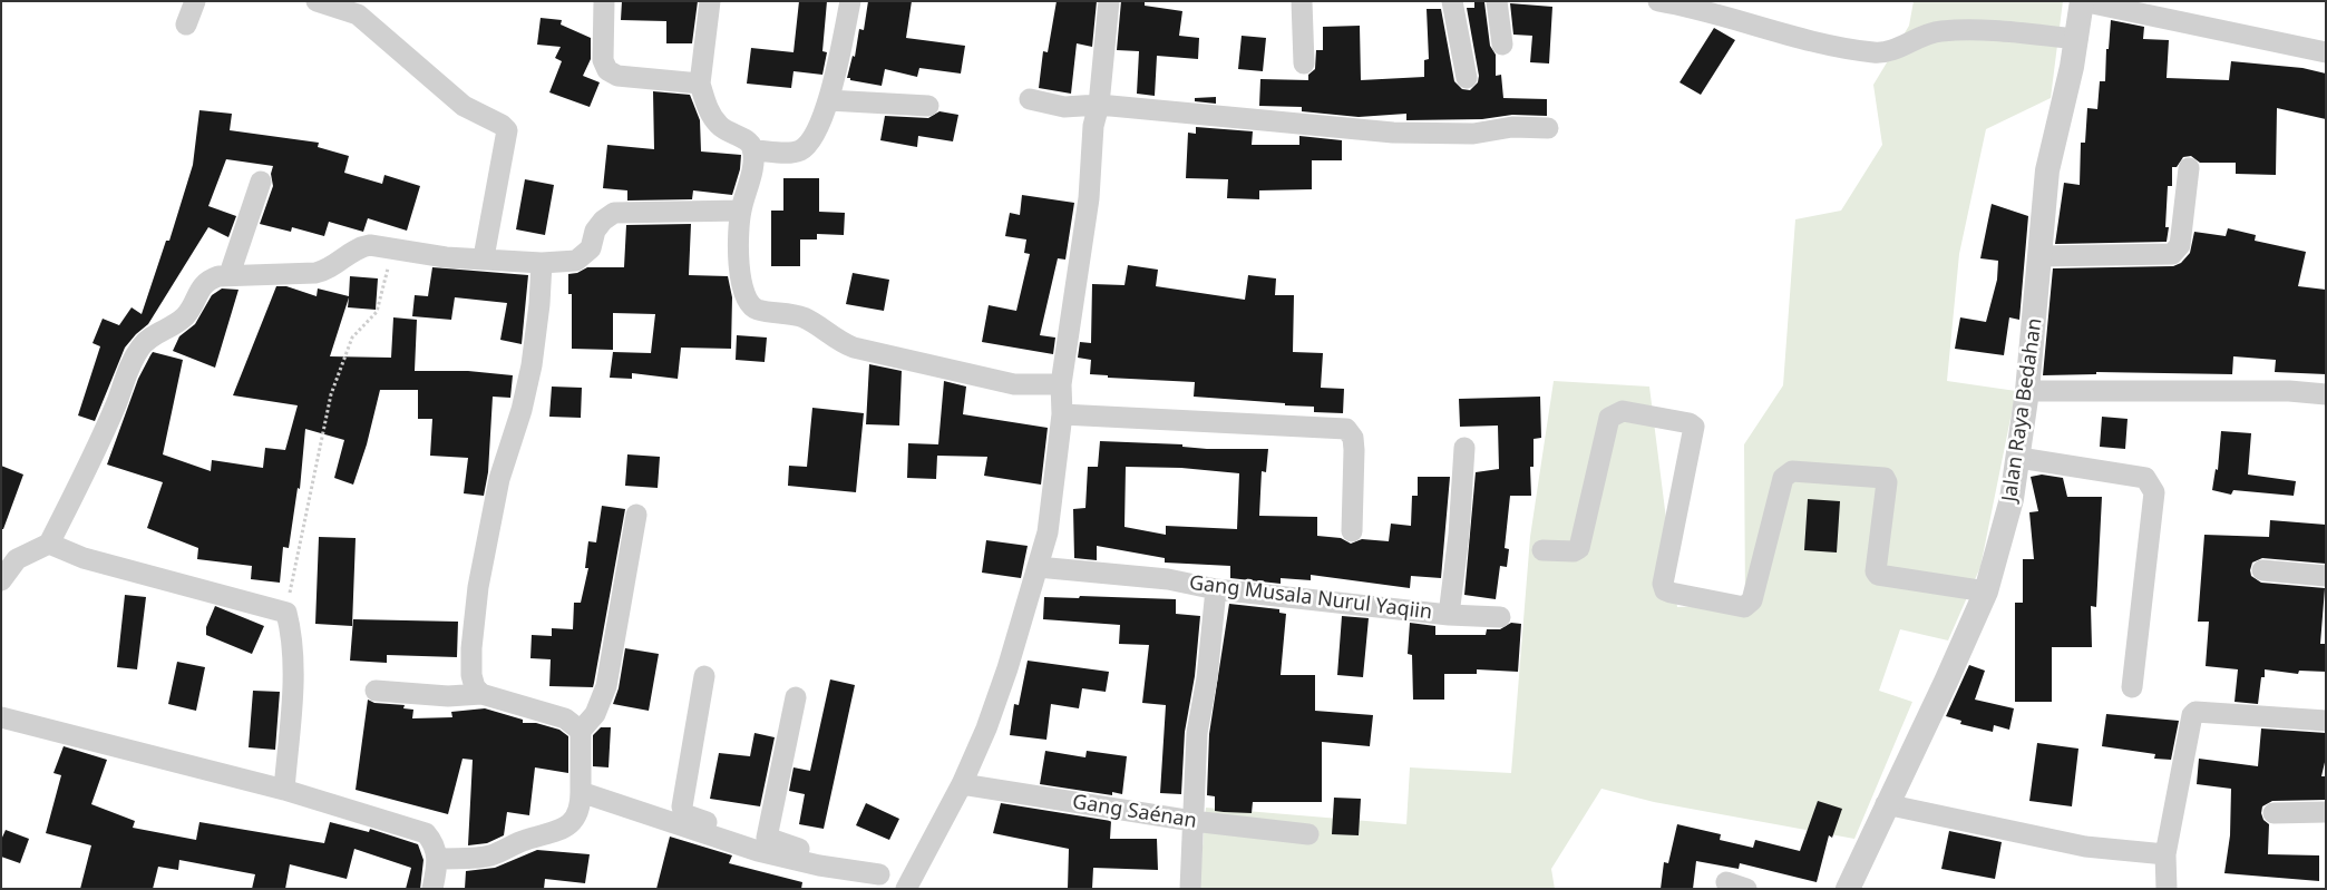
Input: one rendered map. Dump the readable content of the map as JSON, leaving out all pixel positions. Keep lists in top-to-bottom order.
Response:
{
  "streets": {
    "street": ["Jalan Raya Bedahan", "Gang Musala Nurul Yaqiin", "Gang Saénan"]
  }
}
